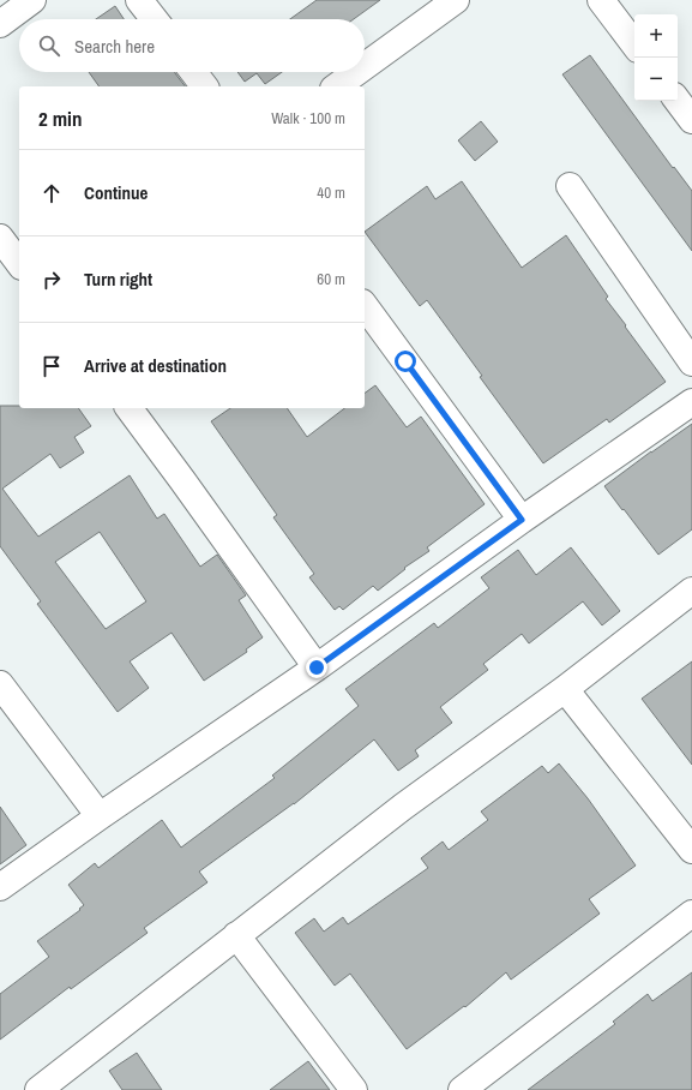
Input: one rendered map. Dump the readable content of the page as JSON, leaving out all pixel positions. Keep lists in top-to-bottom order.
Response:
{
  "page": {
    "map_buttons": ["+", "−"],
    "search": "Search here",
    "heading": ["2 min", "Walk · 100 m"],
    "list": [
      ["Continue", "40 m"],
      ["Turn right", "60 m"],
      "Arrive at destination"
    ]
  }
}
